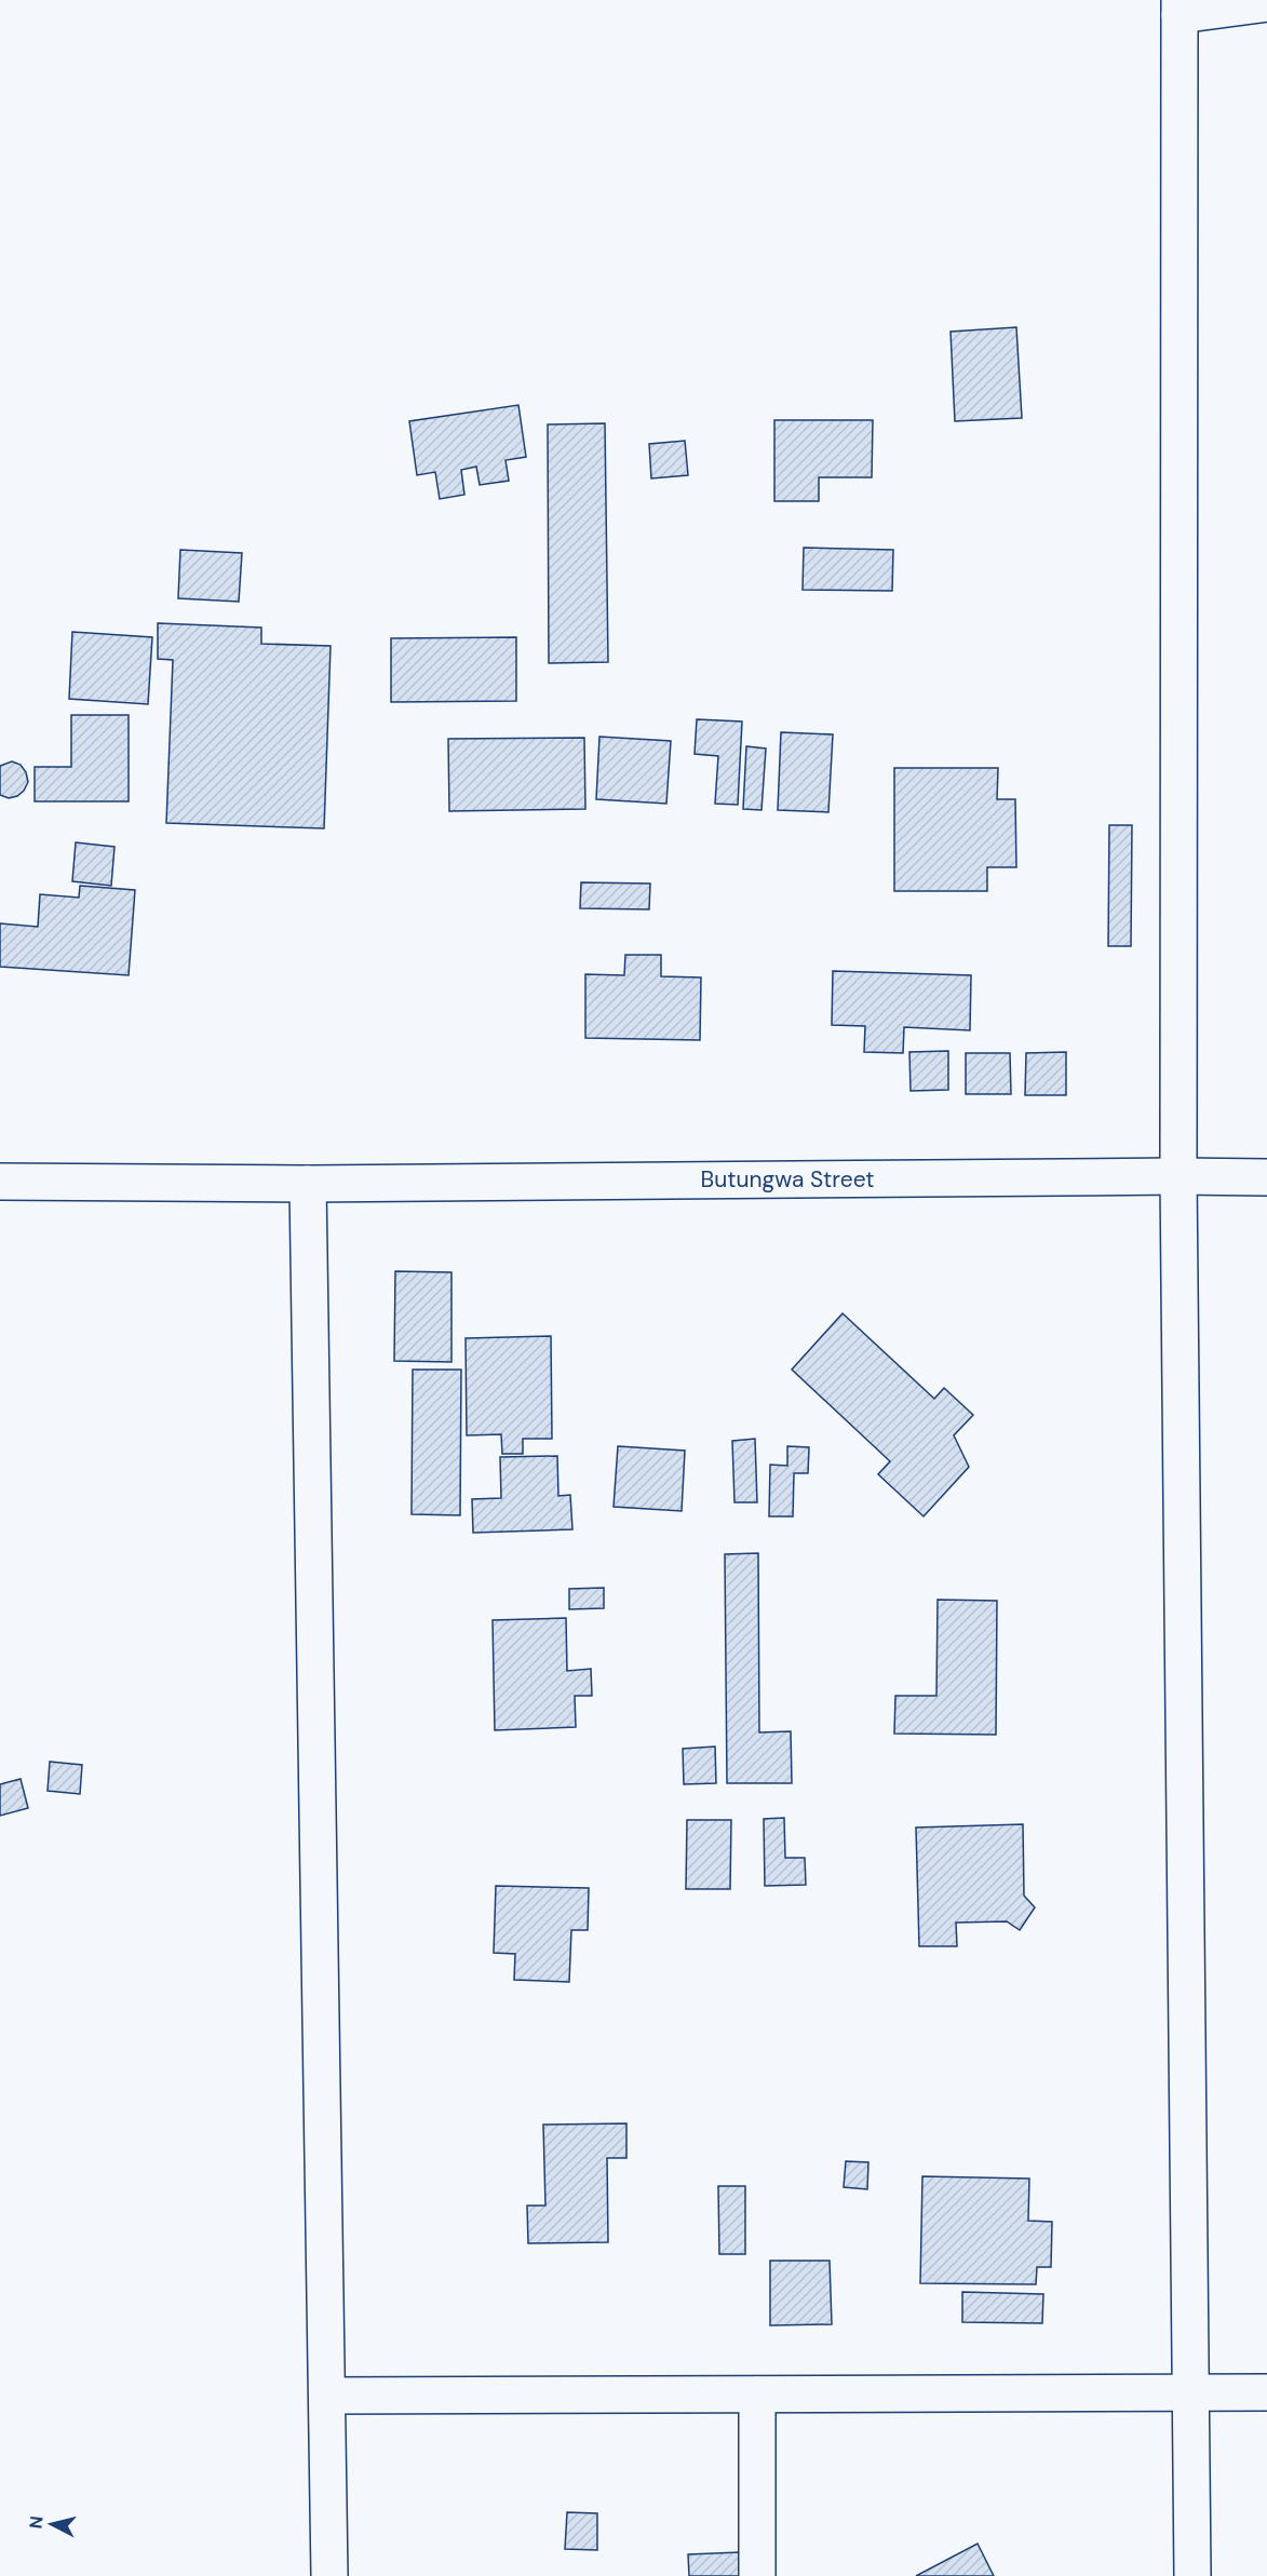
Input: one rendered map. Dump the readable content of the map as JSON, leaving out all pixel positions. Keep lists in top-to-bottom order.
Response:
{
  "streets": {
    "street": ["Butungwa Street"]
  },
  "north": "left"
}
